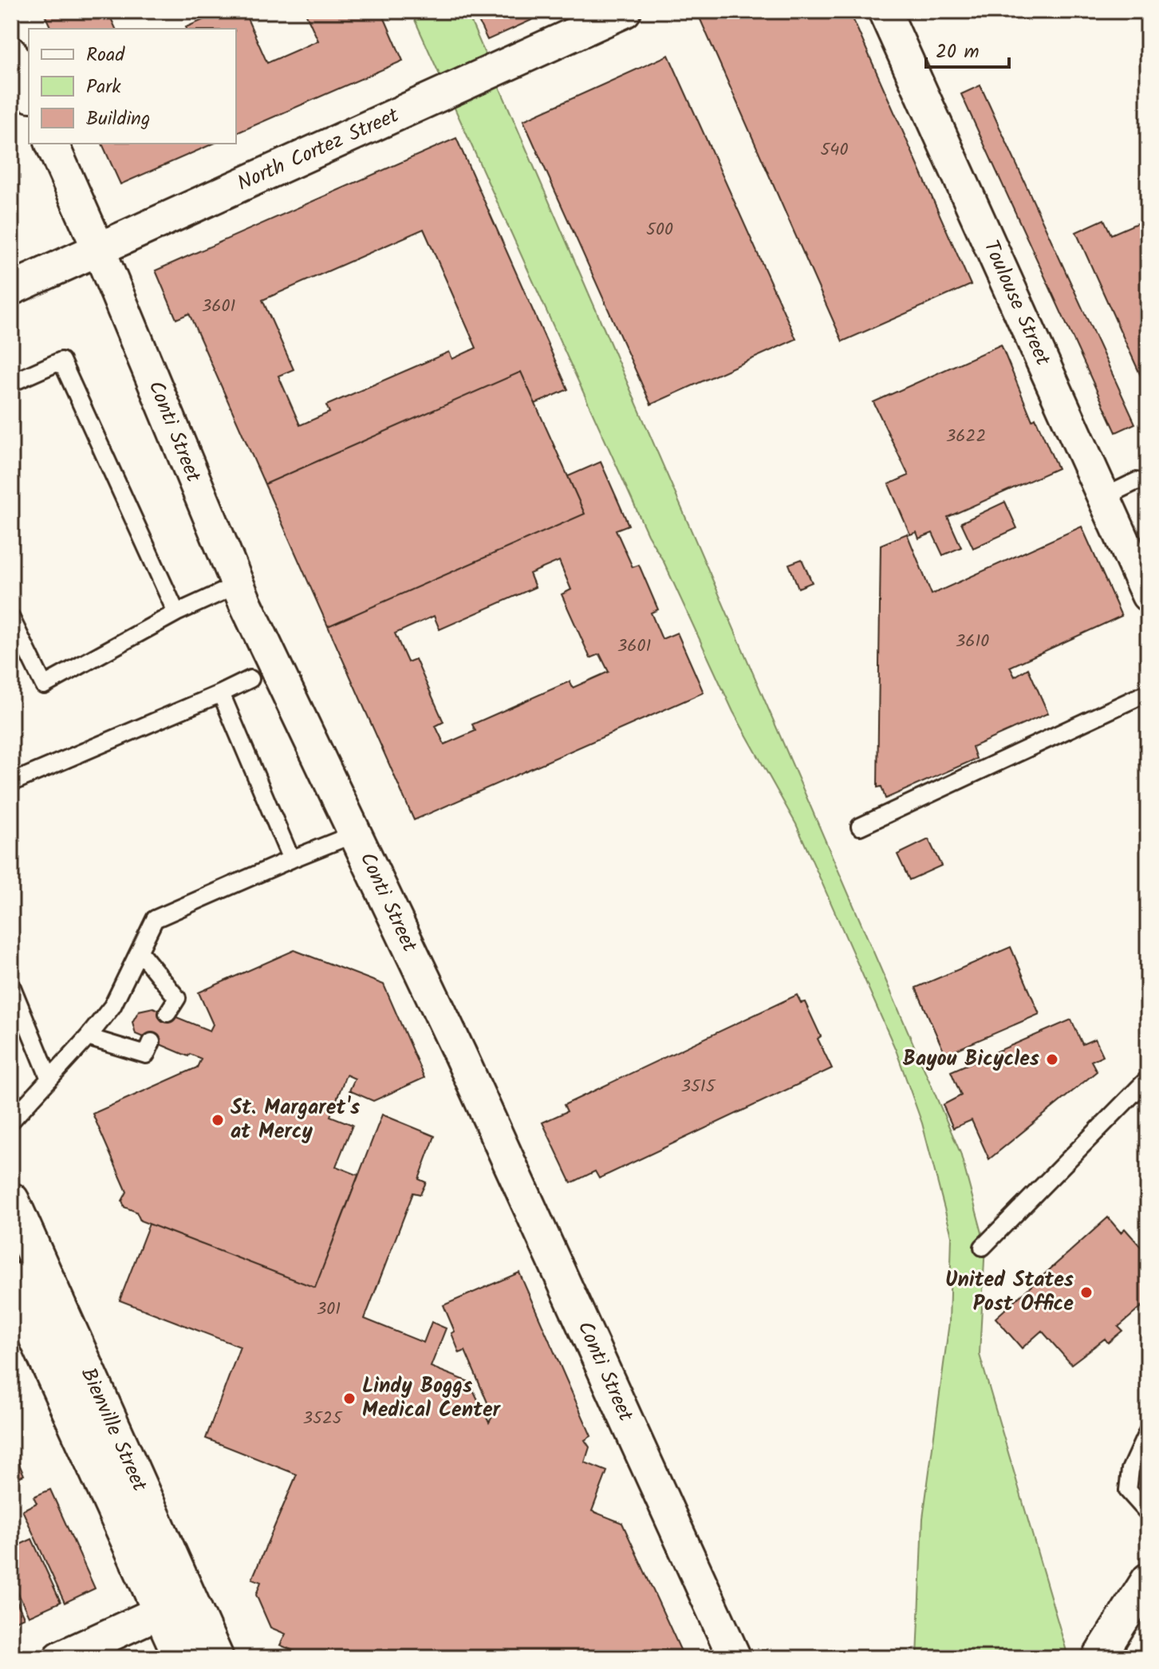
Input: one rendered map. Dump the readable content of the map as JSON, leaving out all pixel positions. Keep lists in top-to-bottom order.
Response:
{
  "streets": {
    "street": [
      "North Cortez Street",
      "Toulouse Street",
      "Conti Street",
      "Bienville Street"
    ]
  },
  "crossings": [
    ["North Cortez Street", "Conti Street"]
  ],
  "places": [
    "Bayou Bicycles",
    "St. Margaret's at Mercy",
    "United States Post Office",
    "Lindy Boggs Medical Center"
  ],
  "house_numbers": [
    "540",
    "500",
    "3601",
    "3622",
    "3610",
    "3601",
    "3515",
    "301",
    "3525"
  ],
  "legend": ["Road", "Park", "Building"],
  "scale_bar": "20 m"
}
